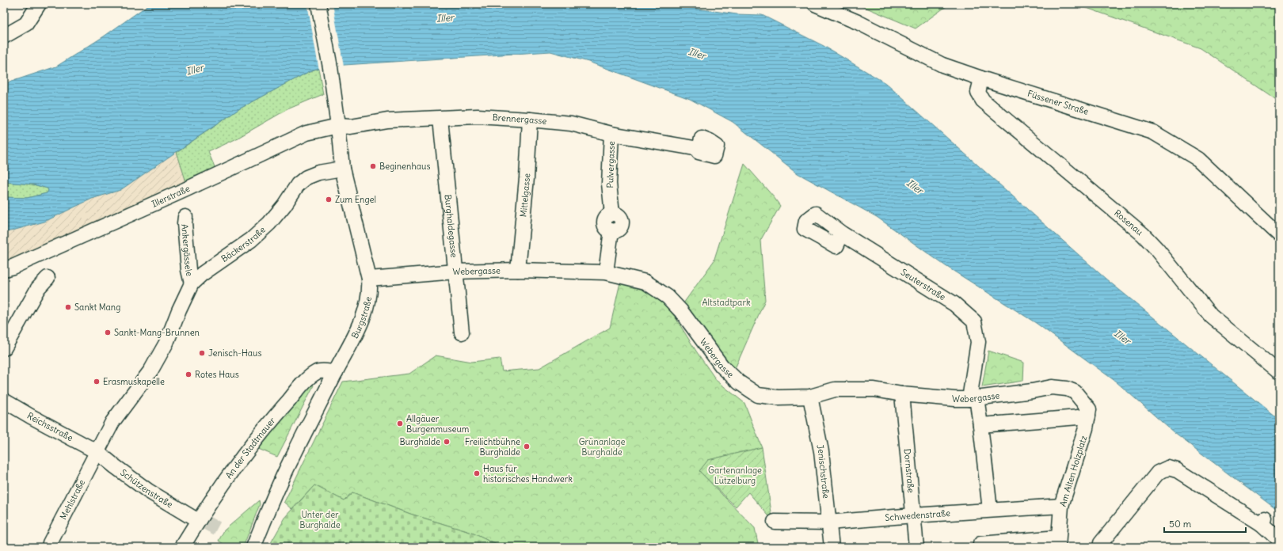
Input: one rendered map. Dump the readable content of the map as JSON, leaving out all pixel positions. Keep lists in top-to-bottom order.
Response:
{
  "streets": {
    "street": [
      "Füssener Straße",
      "Brennergasse",
      "Pulvergasse",
      "Mittelgasse",
      "Illerstraße",
      "Rosenau",
      "Burghaldegasse",
      "Bäckerstraße",
      "Ankergässele",
      "Webergasse",
      "Seuterstraße",
      "Burgstraße",
      "Reichsstraße",
      "An der Stadtmauer",
      "Dornstraße",
      "Jenischstraße",
      "Am Alten Holzplatz",
      "Schützenstraße",
      "Mehlstraße",
      "Schwedenstraße"
    ]
  },
  "crossings": [
    ["Füssener Straße", "Rosenau"],
    ["Brennergasse", "Pulvergasse"],
    ["Brennergasse", "Mittelgasse"],
    ["Brennergasse", "Illerstraße"],
    ["Brennergasse", "Burghaldegasse"],
    ["Brennergasse", "Burgstraße"],
    ["Pulvergasse", "Webergasse"],
    ["Mittelgasse", "Webergasse"],
    ["Illerstraße", "Burgstraße"],
    ["Burghaldegasse", "Webergasse"],
    ["Bäckerstraße", "Ankergässele"],
    ["Bäckerstraße", "Burgstraße"],
    ["Bäckerstraße", "Mehlstraße"],
    ["Webergasse", "Seuterstraße"],
    ["Webergasse", "Burgstraße"],
    ["Webergasse", "Dornstraße"],
    ["Webergasse", "Jenischstraße"],
    ["Webergasse", "Am Alten Holzplatz"],
    ["Seuterstraße", "Schwedenstraße"],
    ["Burgstraße", "An der Stadtmauer"],
    ["Reichsstraße", "Schützenstraße"],
    ["Reichsstraße", "Mehlstraße"],
    ["An der Stadtmauer", "Schützenstraße"],
    ["Dornstraße", "Schwedenstraße"],
    ["Jenischstraße", "Schwedenstraße"],
    ["Am Alten Holzplatz", "Schwedenstraße"],
    ["Schützenstraße", "Mehlstraße"]
  ],
  "water": ["Iller"],
  "parks": [
    "Altstadtpark",
    "Grünanlage Burghalde",
    "Gartenanlage Lützelburg",
    "Unter der Burghalde"
  ],
  "places": [
    "Beginenhaus",
    "Zum Engel",
    "Sankt Mang",
    "Sankt-Mang-Brunnen",
    "Jenisch-Haus",
    "Rotes Haus",
    "Erasmuskapelle",
    "Allgäuer Burgenmuseum",
    "Burghalde",
    "Freilichtbühne Burghalde",
    "Haus für historisches Handwerk"
  ],
  "scale_bar": "50 m"
}
